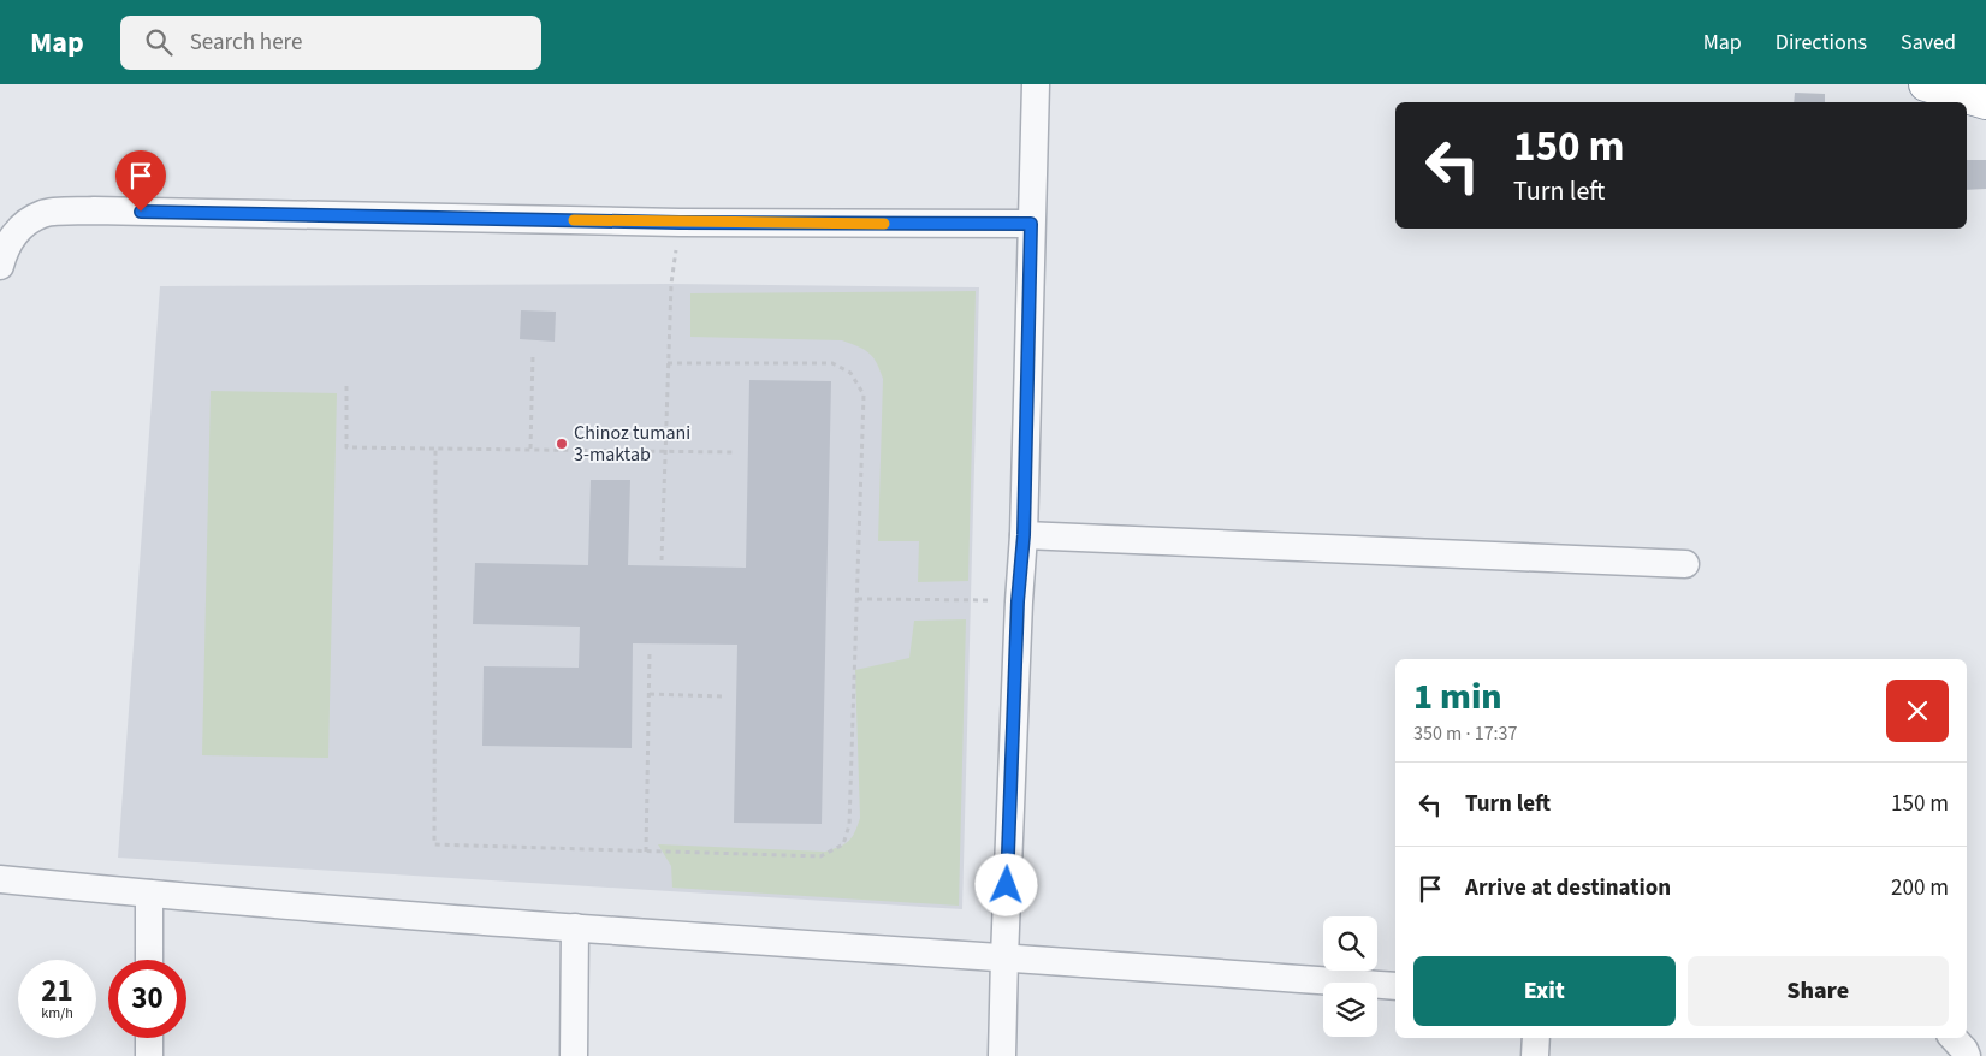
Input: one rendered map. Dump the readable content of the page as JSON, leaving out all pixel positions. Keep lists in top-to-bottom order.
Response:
{
  "places": ["Chinoz tumani 3-maktab"],
  "page": {
    "header": "Map",
    "search": "Search here",
    "nav": ["Map", "Directions", "Saved"],
    "turn": ["150 m", "Turn left"],
    "heading": ["1 min", "350 m · 17:37"],
    "list": [
      {
        "name": "Turn left",
        "value": "150 m"
      },
      {
        "name": "Arrive at destination",
        "value": "200 m"
      }
    ],
    "buttons": ["Exit", "Share"],
    "speed": "21 km/h",
    "limit": "30"
  }
}
